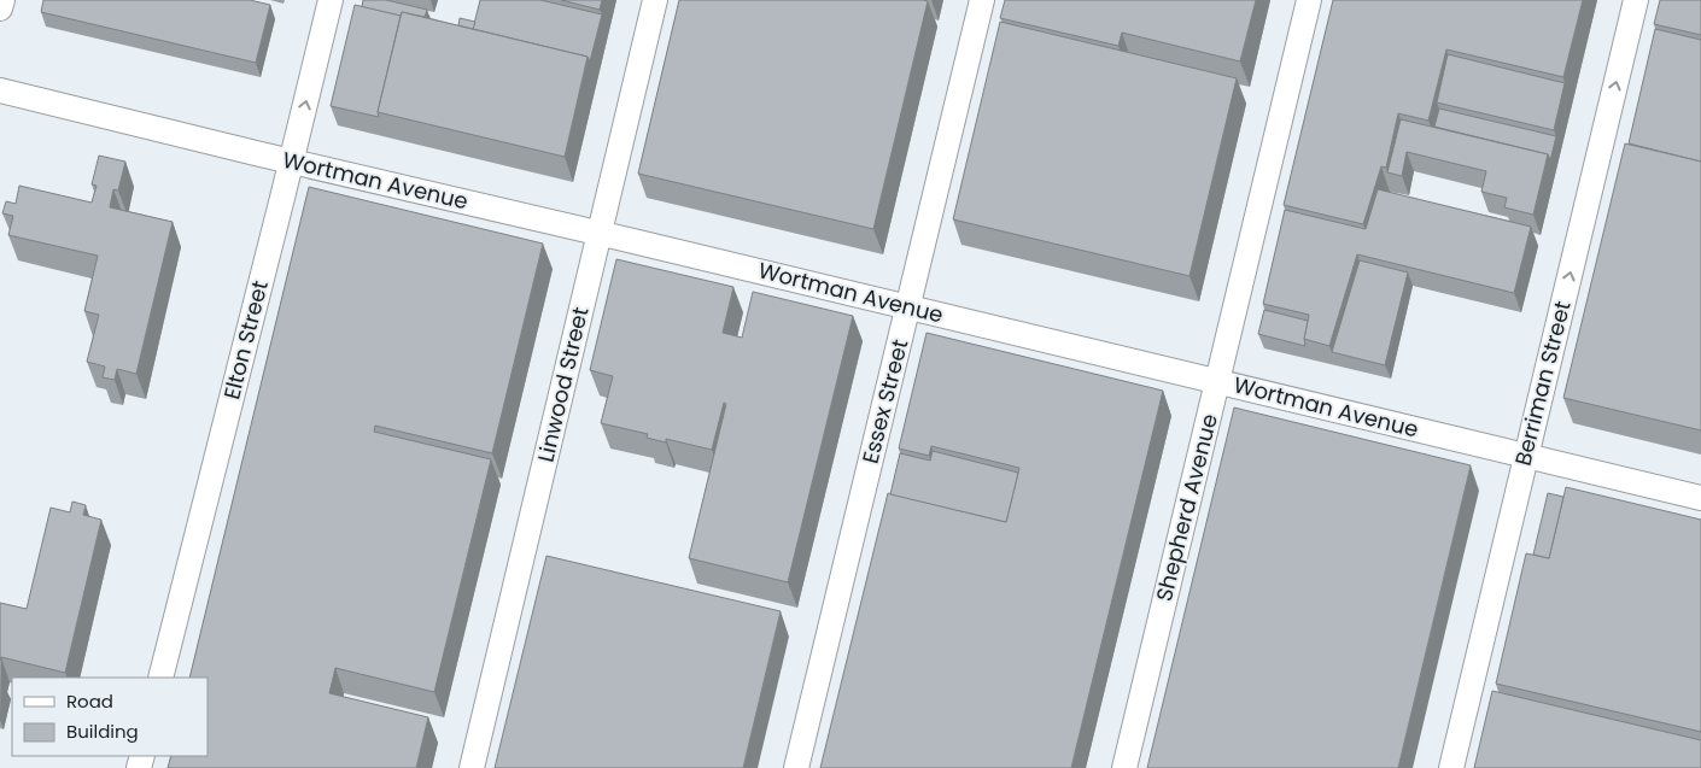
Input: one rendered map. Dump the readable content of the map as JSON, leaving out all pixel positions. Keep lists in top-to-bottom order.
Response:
{
  "streets": {
    "street": [
      "Wortman Avenue",
      "Elton Street",
      "Berriman Street",
      "Linwood Street",
      "Essex Street",
      "Shepherd Avenue"
    ]
  },
  "crossings": [
    ["Wortman Avenue", "Elton Street"],
    ["Wortman Avenue", "Berriman Street"],
    ["Wortman Avenue", "Linwood Street"],
    ["Wortman Avenue", "Essex Street"],
    ["Wortman Avenue", "Shepherd Avenue"]
  ],
  "one_way": ["Berriman Street"],
  "legend": ["Road", "Building"]
}
